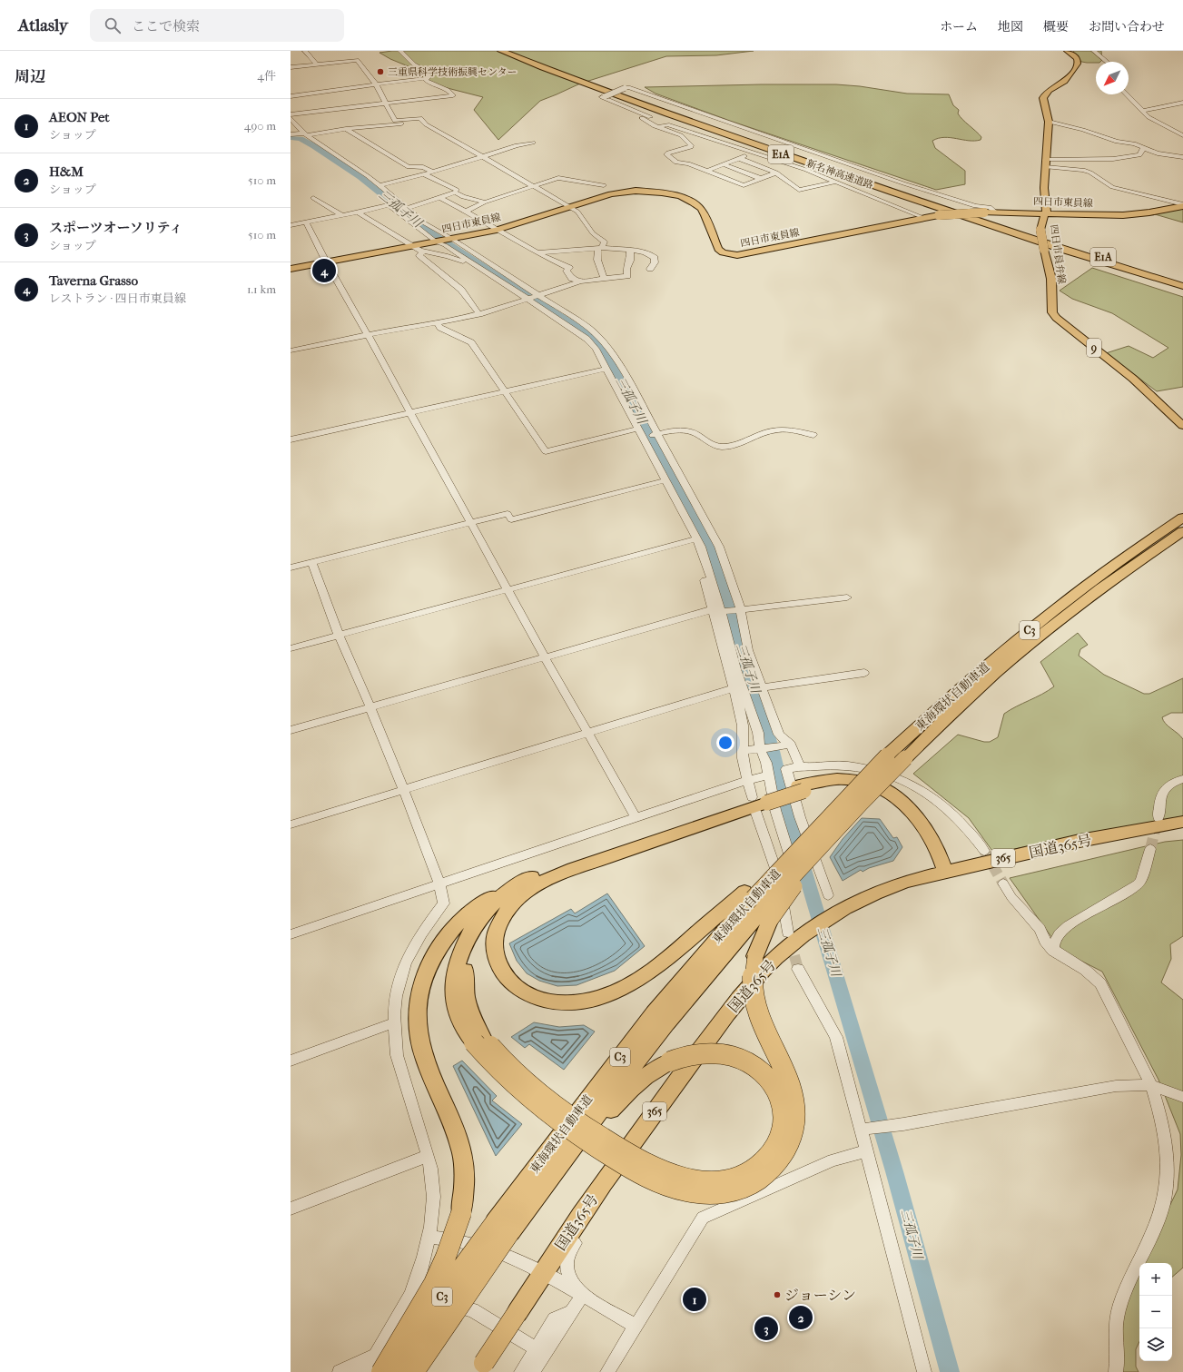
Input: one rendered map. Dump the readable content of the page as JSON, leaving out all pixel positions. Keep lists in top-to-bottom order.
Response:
{
  "streets": {
    "highway": [
      "E1A",
      "新名神高速道路",
      "C3",
      "東海環状自動車道",
      "国道365号",
      "365"
    ],
    "main road": ["四日市東員線", "四日市員弁線", "9"]
  },
  "crossings": [
    ["四日市東員線", "四日市員弁線"]
  ],
  "water": ["三孤子川"],
  "places": ["三重県科学技術振興センター", "ジョーシン"],
  "north": "bottom left",
  "page": {
    "header": "Atlasly",
    "search": "ここで検索",
    "nav": [
      "ホーム",
      "地図",
      "概要",
      "お問い合わせ"
    ],
    "heading": ["周辺", "4件"],
    "list": [
      {
        "mark": "1",
        "name": "AEON Pet",
        "note": "ショップ",
        "value": "490 m"
      },
      {
        "mark": "2",
        "name": "H&M",
        "note": "ショップ",
        "value": "510 m"
      },
      {
        "mark": "3",
        "name": "スポーツオーソリティ",
        "note": "ショップ",
        "value": "510 m"
      },
      {
        "mark": "4",
        "name": "Taverna Grasso",
        "note": "レストラン · 四日市東員線",
        "value": "1.1 km"
      }
    ],
    "pins": [
      "4",
      "1",
      "2",
      "3"
    ],
    "map_buttons": ["+", "−"]
  }
}
